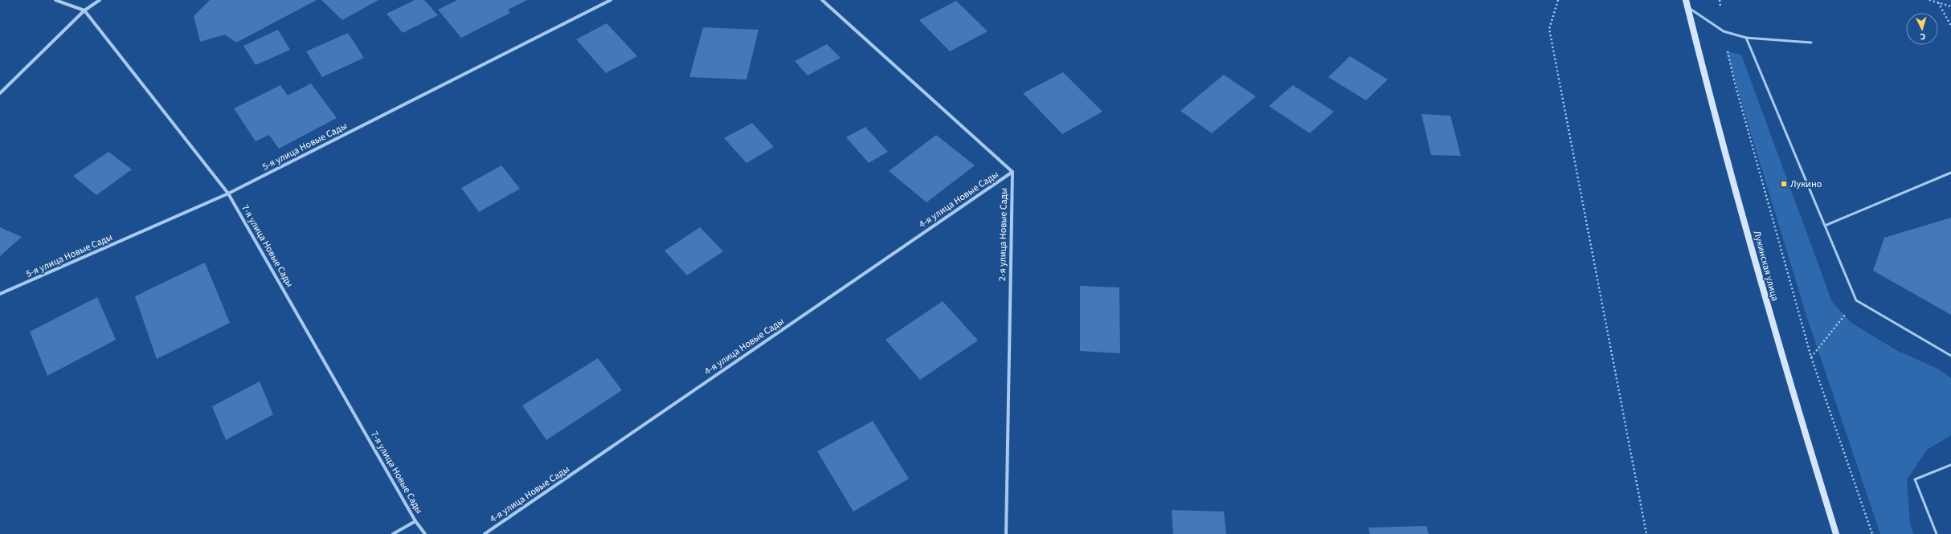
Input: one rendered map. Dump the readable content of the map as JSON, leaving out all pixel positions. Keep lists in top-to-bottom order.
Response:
{
  "streets": {
    "main road": ["Лукинская улица"],
    "street": [
      "5-я улица Новые Сады",
      "4-я улица Новые Сады",
      "2-я улица Новые Сады",
      "7-я улица Новые Сады"
    ]
  },
  "crossings": [
    ["5-я улица Новые Сады", "7-я улица Новые Сады"],
    ["4-я улица Новые Сады", "2-я улица Новые Сады"]
  ],
  "places": {
    "transit": ["Лукино"]
  },
  "north": "bottom"
}
